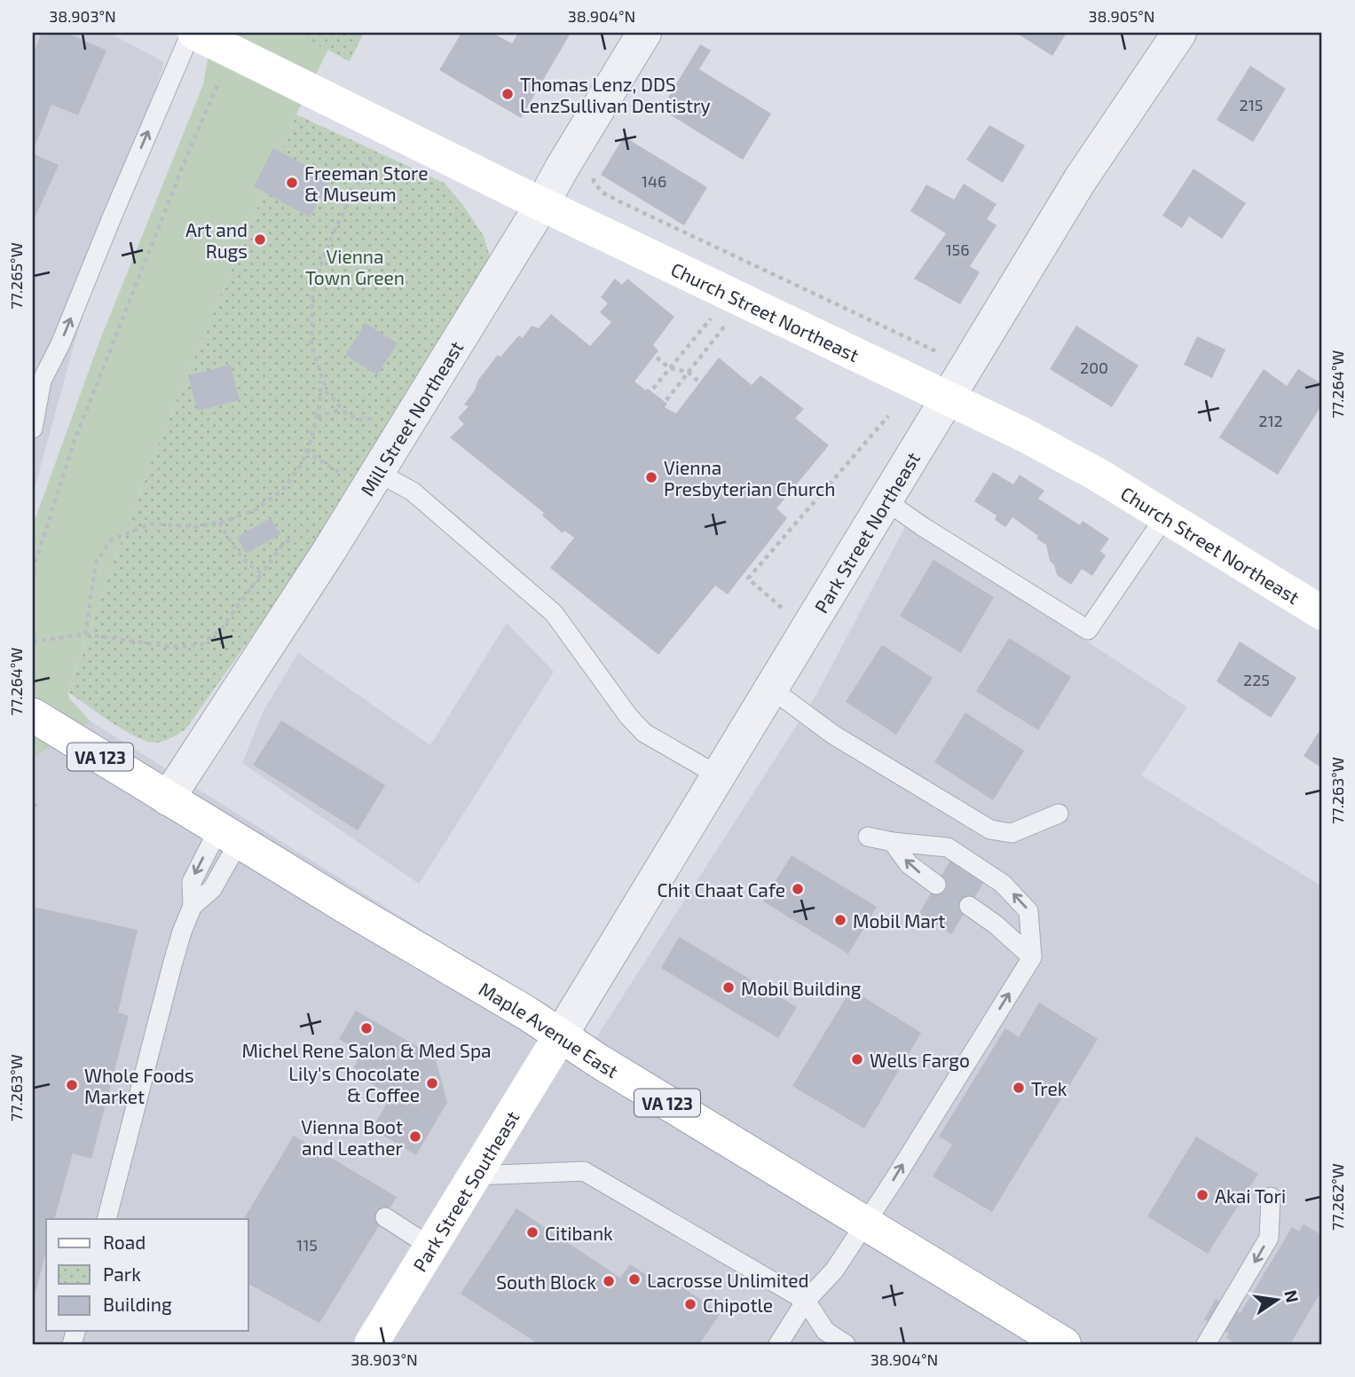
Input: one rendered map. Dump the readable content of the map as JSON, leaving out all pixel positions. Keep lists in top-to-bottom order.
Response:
{
  "streets": {
    "main road": [
      "Church Street Northeast",
      "VA 123",
      "Maple Avenue East",
      "Park Street Southeast"
    ],
    "street": ["Mill Street Northeast", "Park Street Northeast"]
  },
  "crossings": [
    ["Church Street Northeast", "Mill Street Northeast"],
    ["Church Street Northeast", "Park Street Northeast"],
    ["Mill Street Northeast", "Maple Avenue East"],
    ["Park Street Northeast", "Maple Avenue East"],
    ["Park Street Northeast", "Park Street Southeast"],
    ["Maple Avenue East", "Park Street Southeast"]
  ],
  "parks": ["Vienna Town Green"],
  "places": [
    "Thomas Lenz, DDS LenzSullivan Dentistry",
    "Freeman Store & Museum",
    "Art and Rugs",
    "Vienna Presbyterian Church",
    "Chit Chaat Cafe",
    "Mobil Mart",
    "Mobil Building",
    "Michel Rene Salon & Med Spa",
    "Wells Fargo",
    "Lily's Chocolate & Coffee",
    "Whole Foods Market",
    "Trek",
    "Vienna Boot and Leather",
    "Akai Tori",
    "Citibank",
    "Lacrosse Unlimited",
    "South Block",
    "Chipotle"
  ],
  "house_numbers": [
    "215",
    "146",
    "156",
    "200",
    "212",
    "225",
    "115"
  ],
  "legend": ["Road", "Park", "Building"],
  "north": "right",
  "coordinates": [
    "38.903°N",
    "38.904°N",
    "38.905°N",
    "77.265°W",
    "77.264°W",
    "77.263°W",
    "77.262°W"
  ]
}
